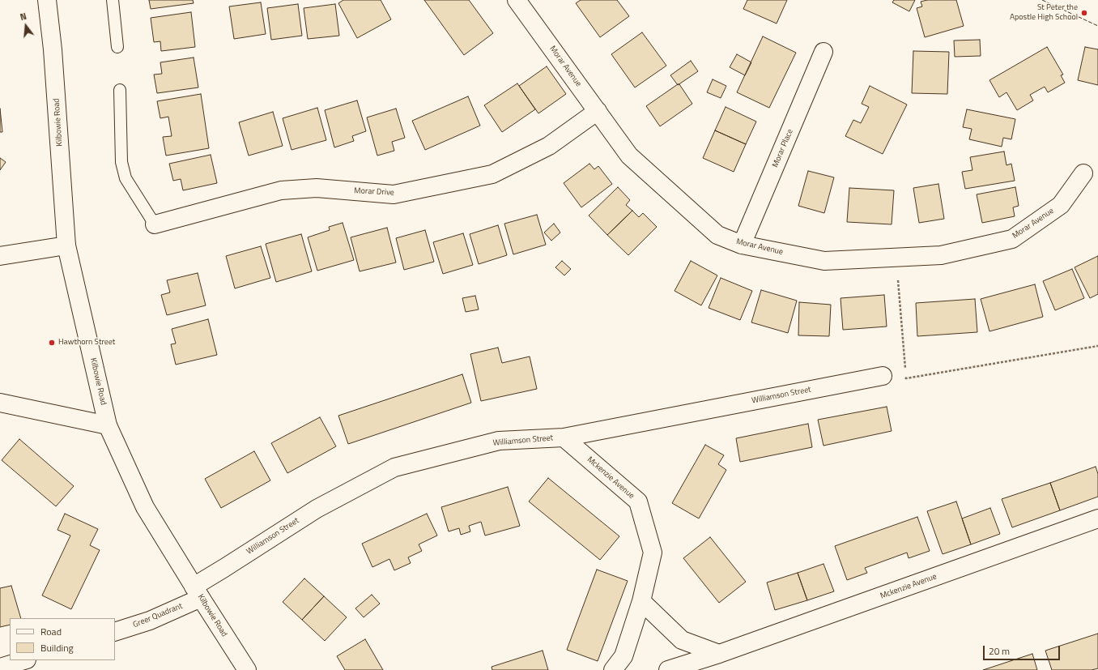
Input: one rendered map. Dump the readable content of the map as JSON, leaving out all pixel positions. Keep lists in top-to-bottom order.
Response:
{
  "streets": {
    "street": [
      "Morar Avenue",
      "Kilbowie Road",
      "Morar Place",
      "Morar Drive",
      "Williamson Street",
      "Mckenzie Avenue",
      "Greer Quadrant"
    ]
  },
  "crossings": [
    ["Morar Avenue", "Morar Place"],
    ["Morar Avenue", "Morar Drive"],
    ["Kilbowie Road", "Williamson Street"],
    ["Kilbowie Road", "Greer Quadrant"],
    ["Williamson Street", "Mckenzie Avenue"],
    ["Williamson Street", "Greer Quadrant"]
  ],
  "places": ["St Peter the Apostle High School", "Hawthorn Street"],
  "legend": ["Road", "Building"],
  "scale_bar": "20 m",
  "north": "top"
}
